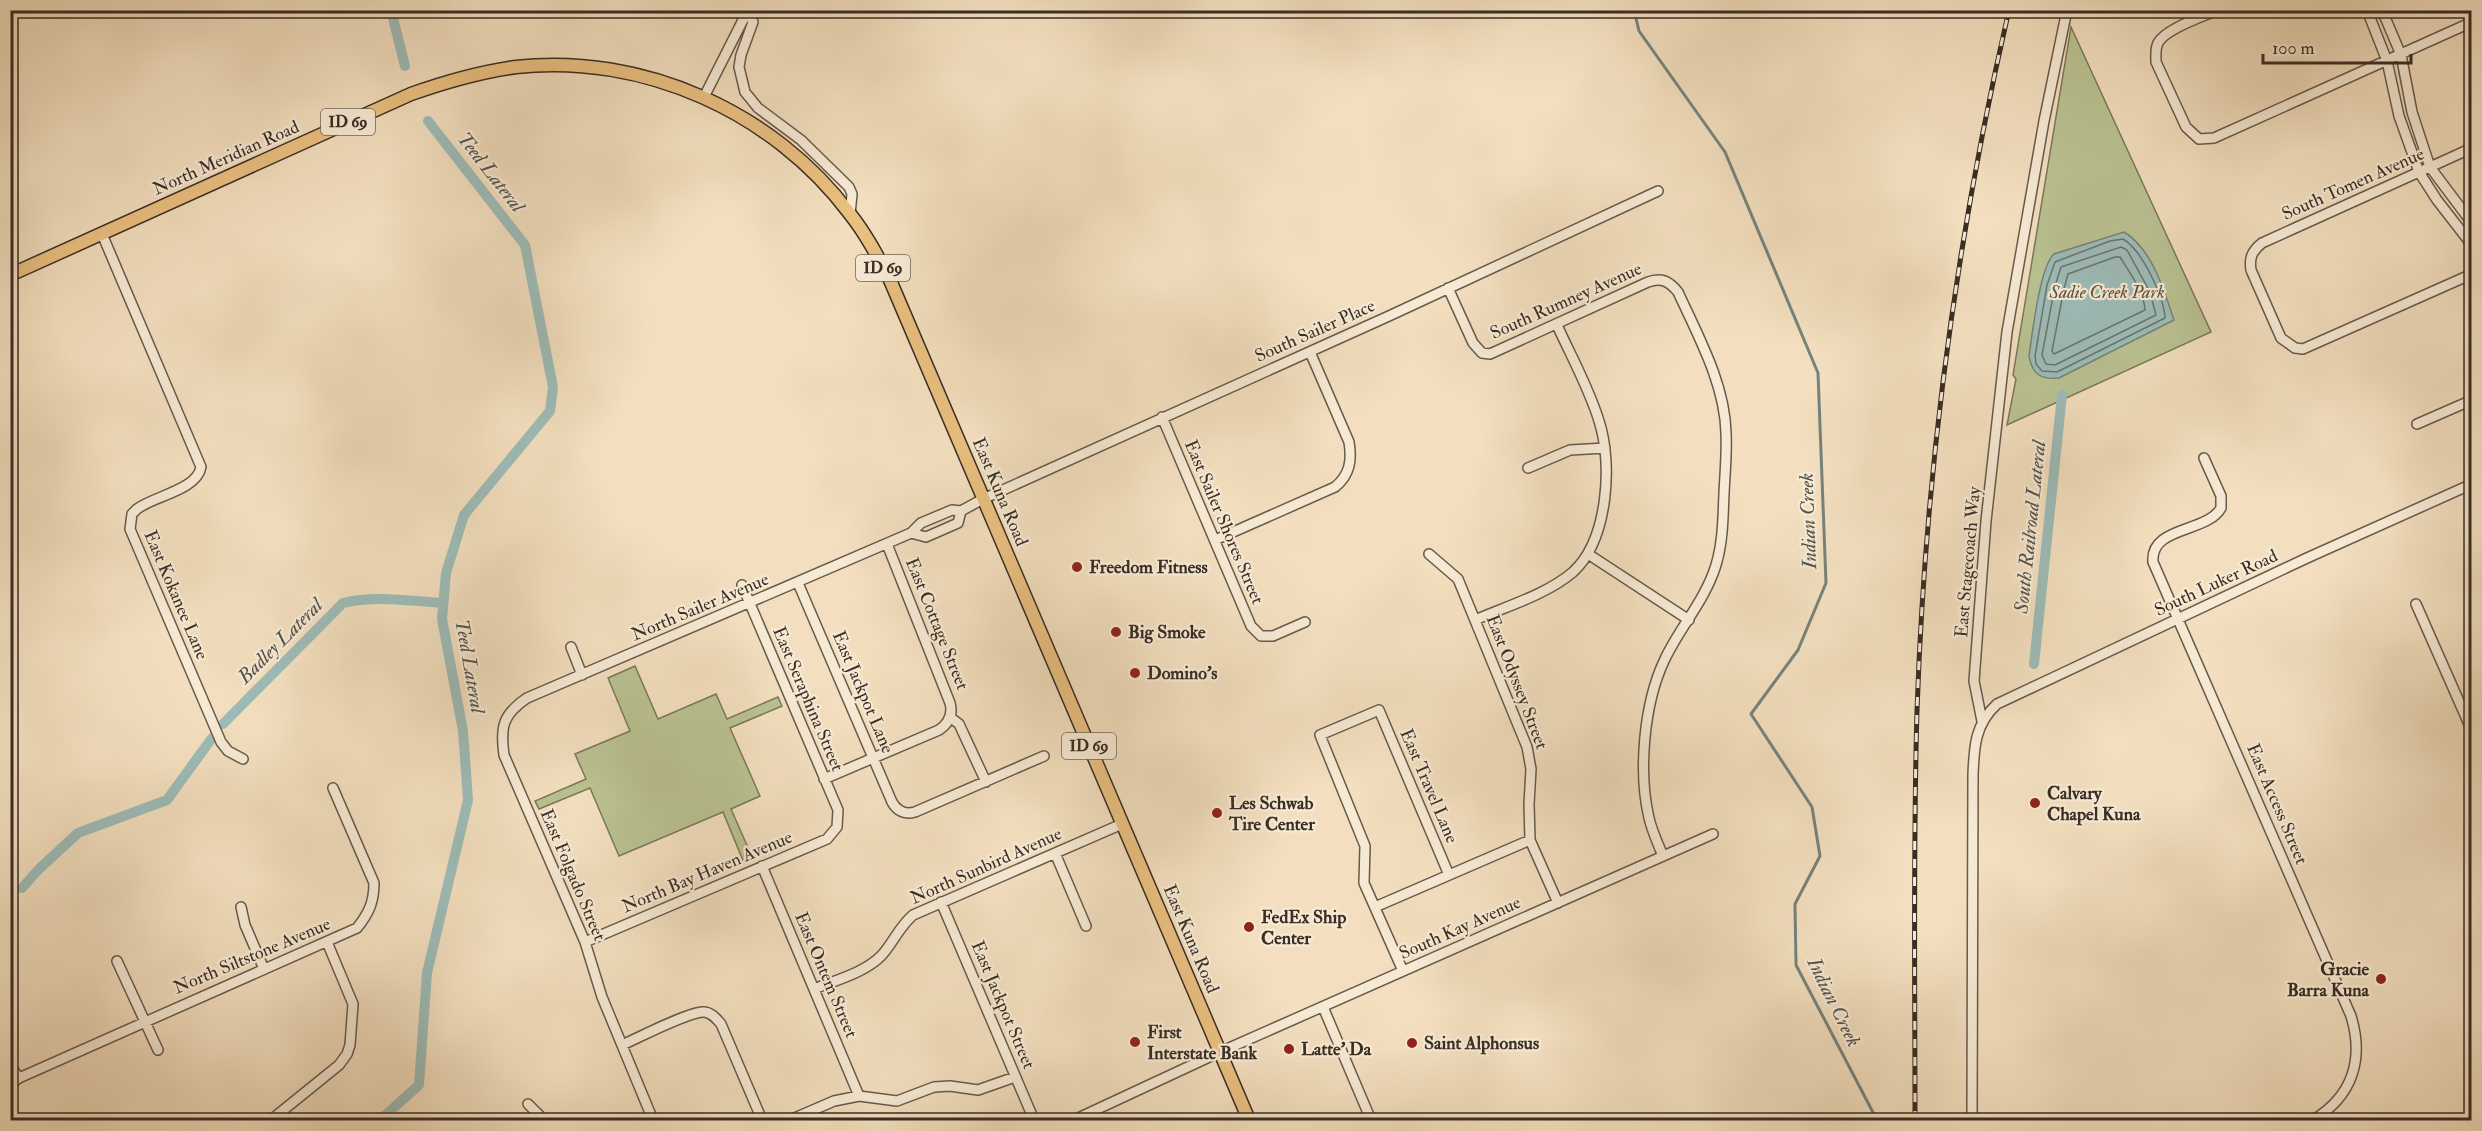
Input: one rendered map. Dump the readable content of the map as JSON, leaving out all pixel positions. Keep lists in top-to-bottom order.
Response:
{
  "streets": {
    "main road": ["ID 69", "North Meridian Road", "East Kuna Road"],
    "street": [
      "South Tomen Avenue",
      "South Rumney Avenue",
      "South Sailer Place",
      "East Sailer Shores Street",
      "East Stagecoach Way",
      "South Luker Road",
      "East Kokanee Lane",
      "North Sailer Avenue",
      "East Cottage Street",
      "East Odyssey Street",
      "East Jackpot Lane",
      "East Seraphina Street",
      "East Travel Lane",
      "East Access Street",
      "North Sunbird Avenue",
      "North Bay Haven Avenue",
      "East Folgado Street",
      "South Kay Avenue",
      "North Siltstone Avenue",
      "East Ontem Street",
      "East Jackpot Street"
    ]
  },
  "crossings": [
    ["ID 69", "East Kuna Road"],
    ["ID 69", "South Kay Avenue"],
    ["North Meridian Road", "East Kuna Road"],
    ["North Meridian Road", "East Kokanee Lane"],
    ["South Rumney Avenue", "South Sailer Place"],
    ["South Sailer Place", "East Kuna Road"],
    ["South Sailer Place", "East Sailer Shores Street"],
    ["South Sailer Place", "North Sailer Avenue"],
    ["East Kuna Road", "North Sailer Avenue"],
    ["East Kuna Road", "North Sunbird Avenue"],
    ["East Kuna Road", "South Kay Avenue"],
    ["East Stagecoach Way", "South Luker Road"],
    ["South Luker Road", "East Access Street"],
    ["North Sailer Avenue", "East Cottage Street"],
    ["North Sailer Avenue", "East Jackpot Lane"],
    ["North Sailer Avenue", "East Seraphina Street"],
    ["North Sailer Avenue", "East Folgado Street"],
    ["East Odyssey Street", "South Kay Avenue"],
    ["East Seraphina Street", "North Bay Haven Avenue"],
    ["North Sunbird Avenue", "East Ontem Street"],
    ["North Sunbird Avenue", "East Jackpot Street"],
    ["North Bay Haven Avenue", "East Folgado Street"],
    ["North Bay Haven Avenue", "East Ontem Street"]
  ],
  "water": [
    "Teed Lateral",
    "Indian Creek",
    "South Railroad Lateral",
    "Badley Lateral"
  ],
  "parks": ["Sadie Creek Park"],
  "places": [
    "Freedom Fitness",
    "Big Smoke",
    "Domino's",
    "Calvary Chapel Kuna",
    "Les Schwab Tire Center",
    "FedEx Ship Center",
    "Gracie Barra Kuna",
    "First Interstate Bank",
    "Saint Alphonsus",
    "Latte' Da"
  ],
  "scale_bar": "100 m"
}
